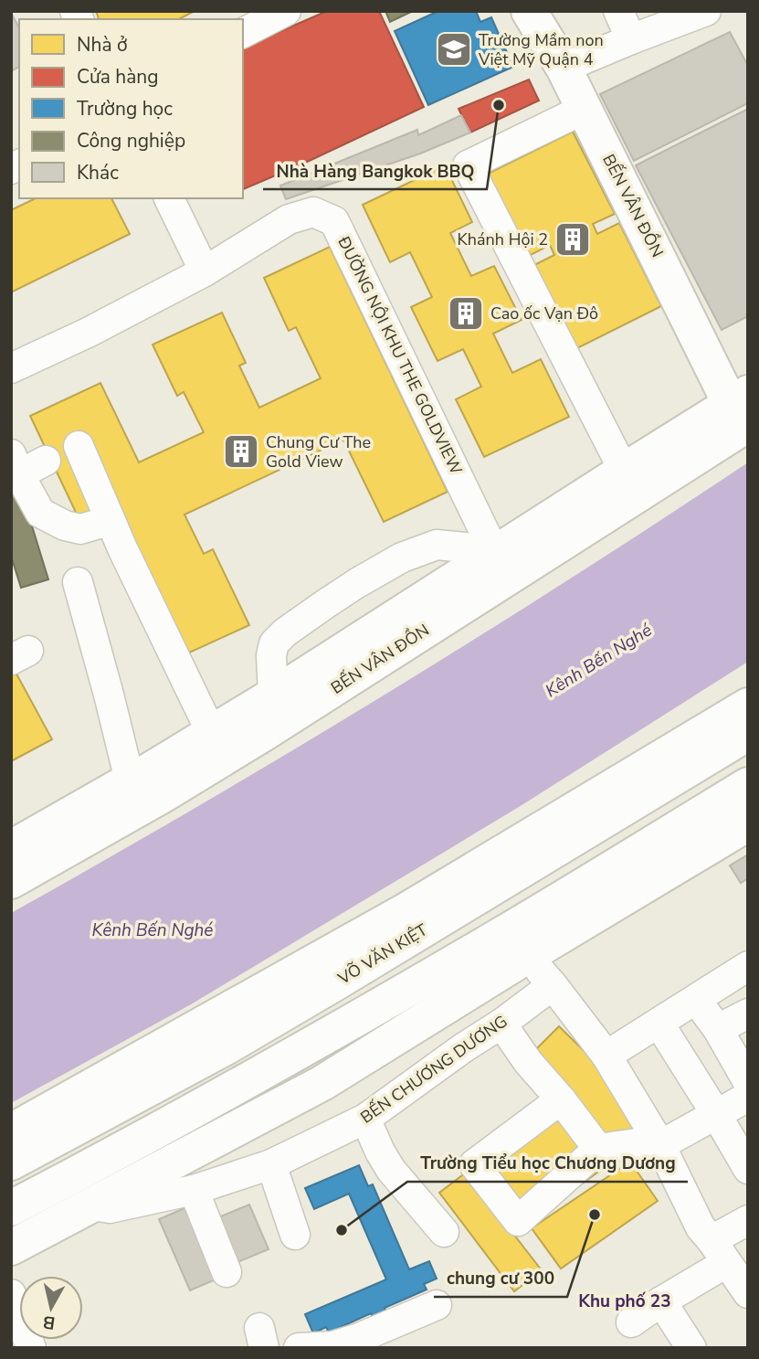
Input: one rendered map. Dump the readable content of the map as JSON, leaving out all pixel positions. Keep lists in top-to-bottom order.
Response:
{
  "streets": {
    "main road": ["BẾN VÂN ĐỒN", "VÕ VĂN KIỆT"],
    "street": ["ĐƯỜNG NỘI KHU THE GOLDVIEW", "BẾN CHƯƠNG DƯƠNG"]
  },
  "crossings": [
    ["BẾN VÂN ĐỒN", "ĐƯỜNG NỘI KHU THE GOLDVIEW"]
  ],
  "districts": ["Khu phố 23"],
  "water": ["Kênh Bến Nghé"],
  "places": {
    "school or university": ["Trường Mầm non Việt Mỹ Quận 4"],
    "other": ["Nhà Hàng Bangkok BBQ", "chung cư 300", "Trường Tiểu học Chương Dương"],
    "building": ["Khánh Hội 2", "Cao ốc Vạn Đô", "Chung Cư The Gold View"]
  },
  "legend": [
    "Nhà ở",
    "Cửa hàng",
    "Trường học",
    "Công nghiệp",
    "Khác"
  ],
  "north": "bottom"
}
